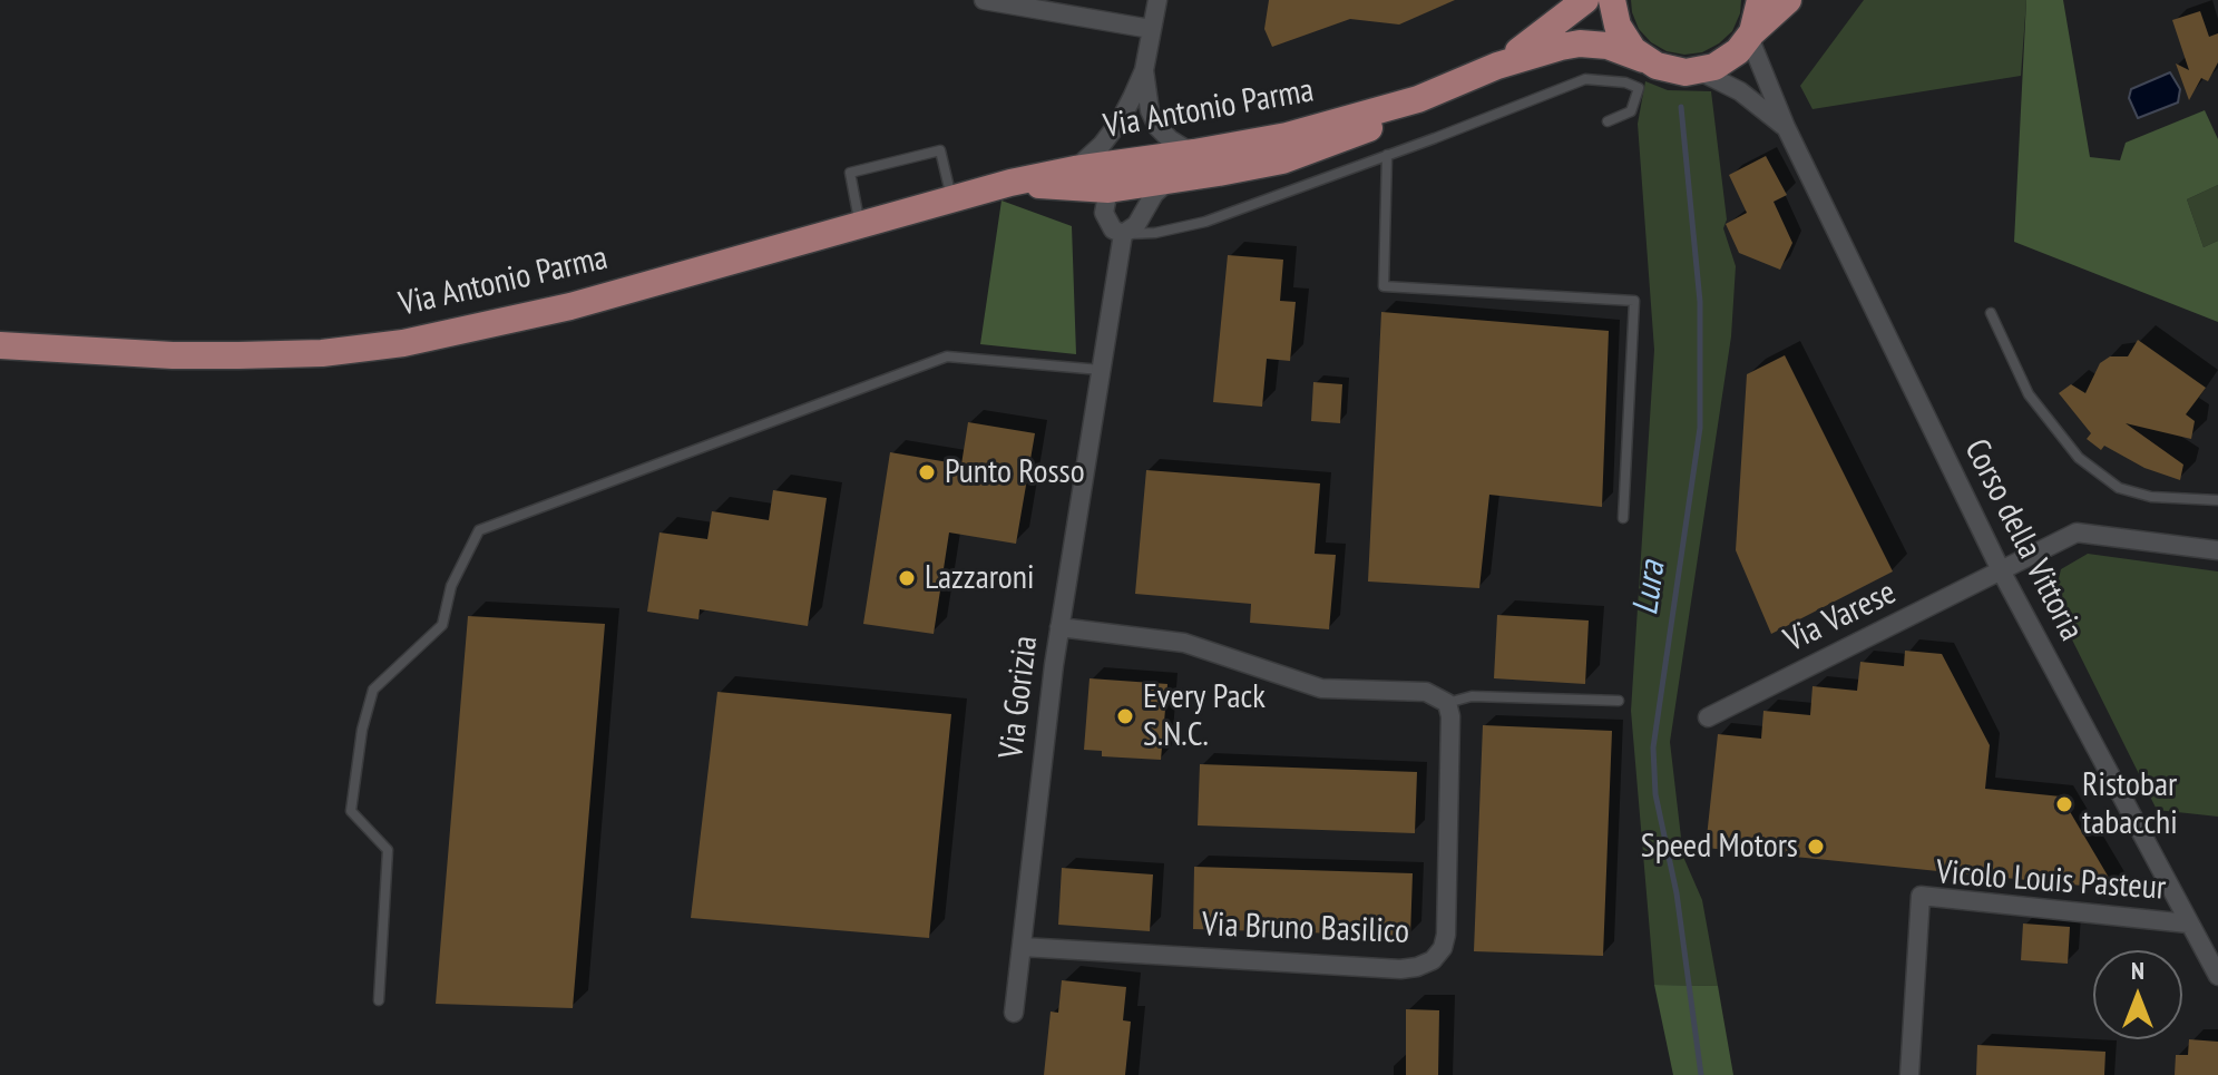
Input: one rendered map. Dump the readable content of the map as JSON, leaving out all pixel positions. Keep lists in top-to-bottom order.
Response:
{
  "streets": {
    "main road": ["Via Antonio Parma"],
    "street": [
      "Corso della Vittoria",
      "Via Varese",
      "Via Gorizia",
      "Vicolo Louis Pasteur",
      "Via Bruno Basilico"
    ]
  },
  "crossings": [
    ["Via Antonio Parma", "Corso della Vittoria"],
    ["Via Antonio Parma", "Via Gorizia"],
    ["Corso della Vittoria", "Via Varese"],
    ["Corso della Vittoria", "Vicolo Louis Pasteur"],
    ["Via Gorizia", "Via Bruno Basilico"]
  ],
  "water": ["Lura"],
  "places": [
    "Punto Rosso",
    "Lazzaroni",
    "Every Pack S.N.C.",
    "Ristobar tabacchi",
    "Speed Motors"
  ],
  "north": "top"
}
